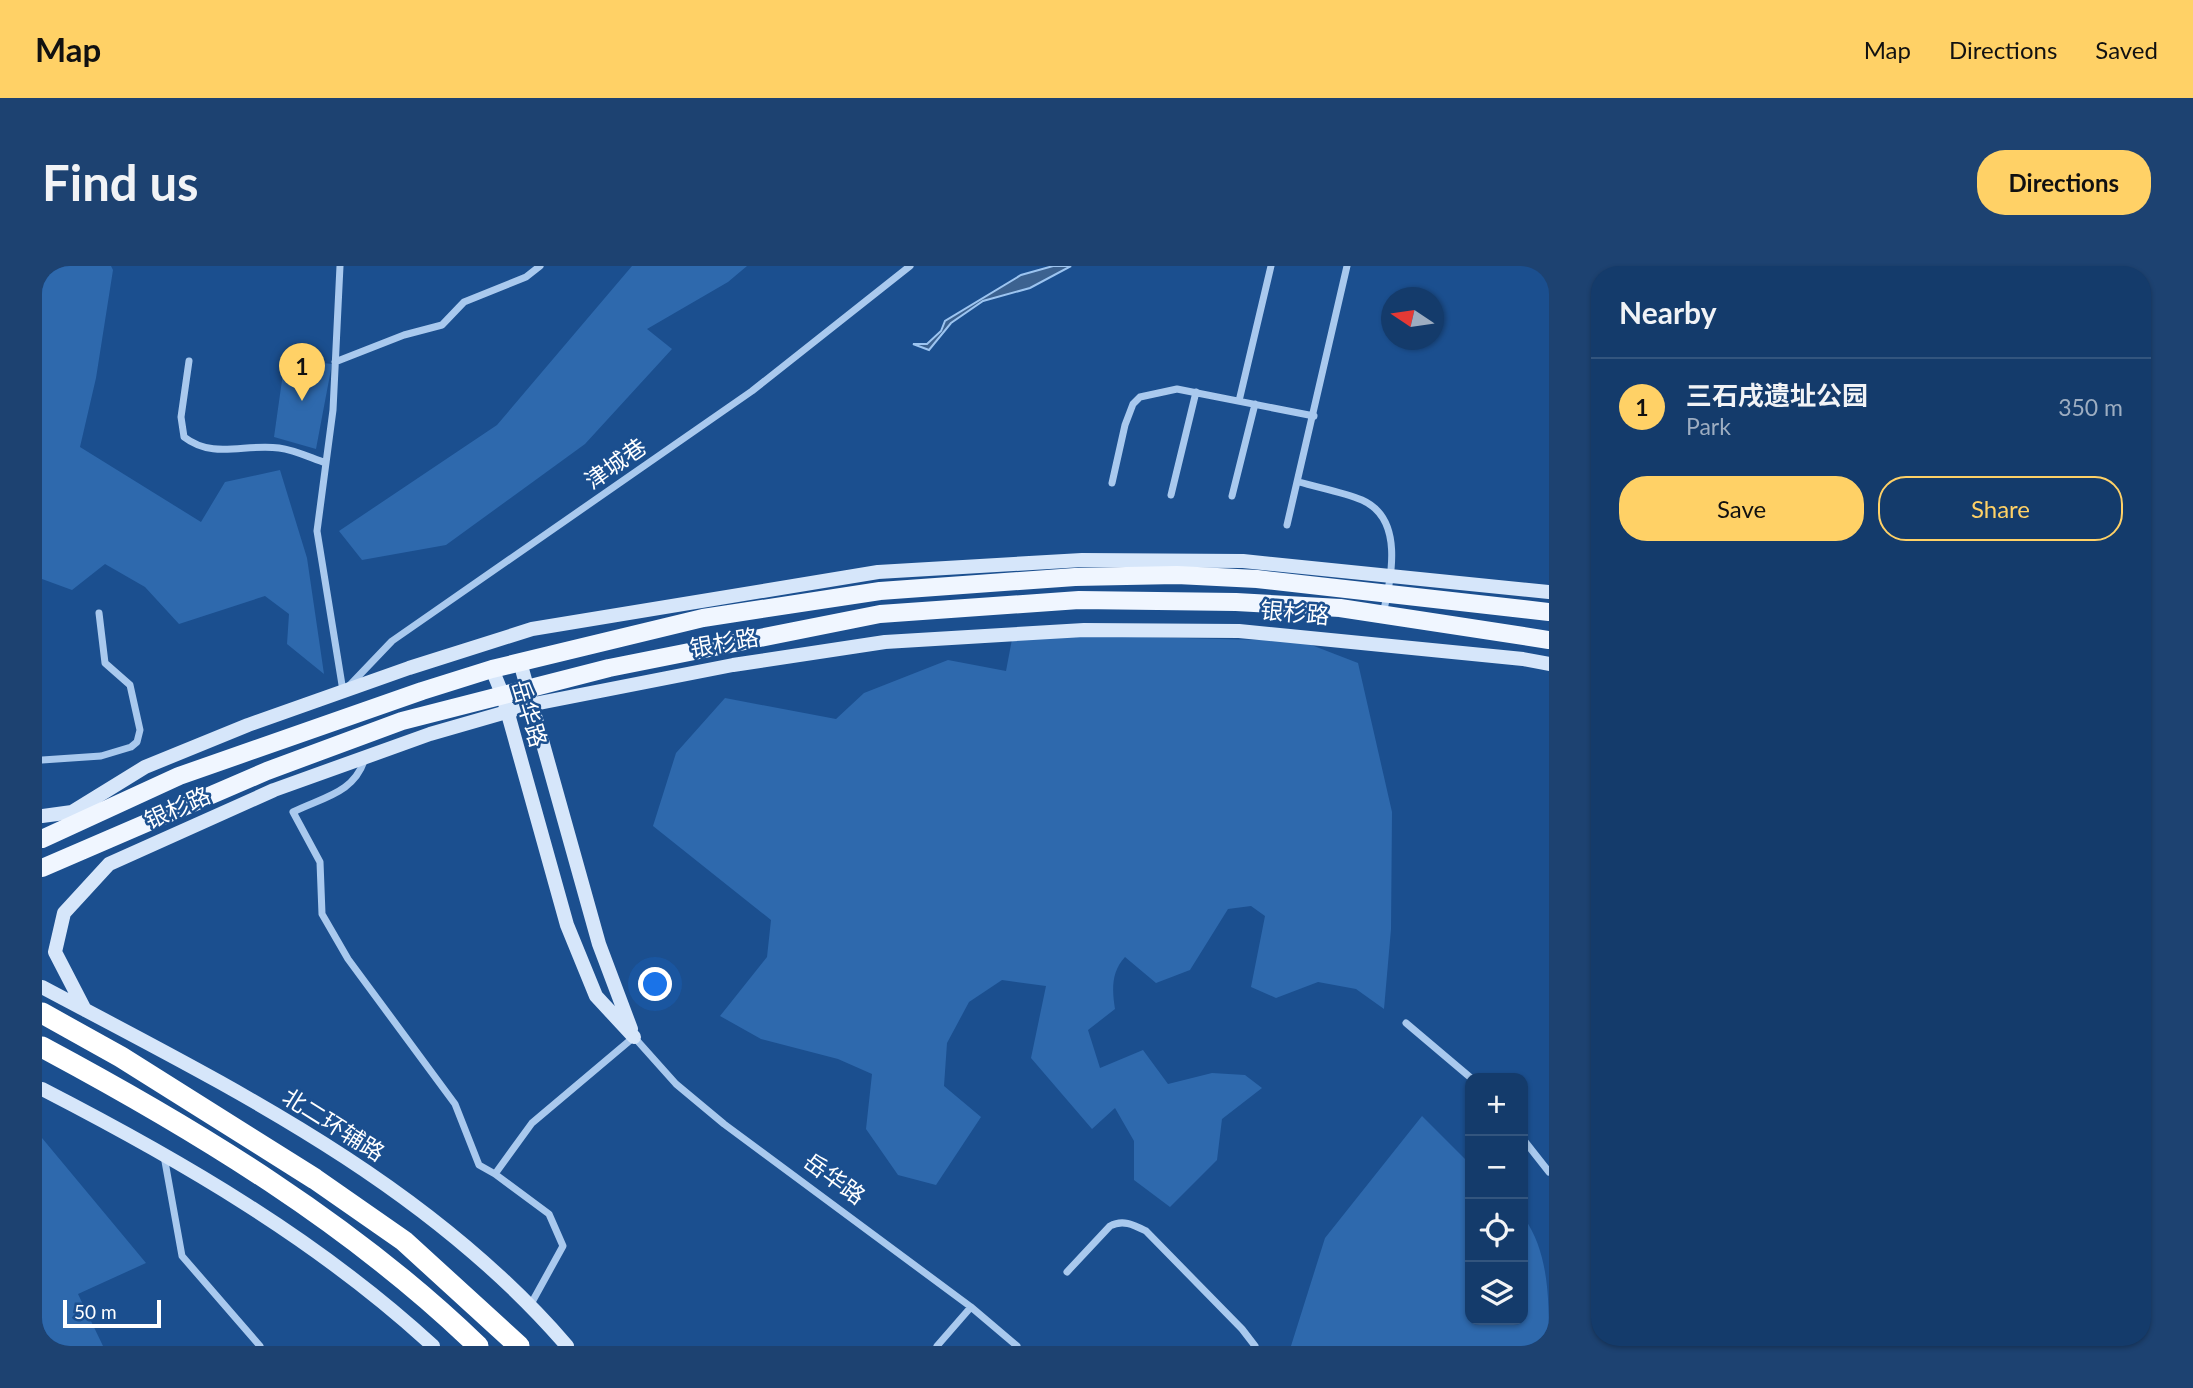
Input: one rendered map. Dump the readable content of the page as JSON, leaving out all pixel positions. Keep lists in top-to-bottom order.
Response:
{
  "streets": {
    "main road": ["银杉路"],
    "street": ["津城巷", "岳华路", "北二环辅路"]
  },
  "crossings": [
    ["津城巷", "银杉路"],
    ["银杉路", "岳华路"],
    ["银杉路", "北二环辅路"]
  ],
  "scale_bar": "50 m",
  "north": "left",
  "page": {
    "header": "Map",
    "nav": ["Map", "Directions", "Saved"],
    "buttons": [
      "Directions",
      ["Save", "Share"]
    ],
    "title": "Find us",
    "heading": "Nearby",
    "pins": "1",
    "list": [
      {
        "mark": "1",
        "name": "三石戌遗址公园",
        "note": "Park",
        "value": "350 m"
      }
    ],
    "map_buttons": ["+", "−"],
    "scale": "50 m"
  }
}
